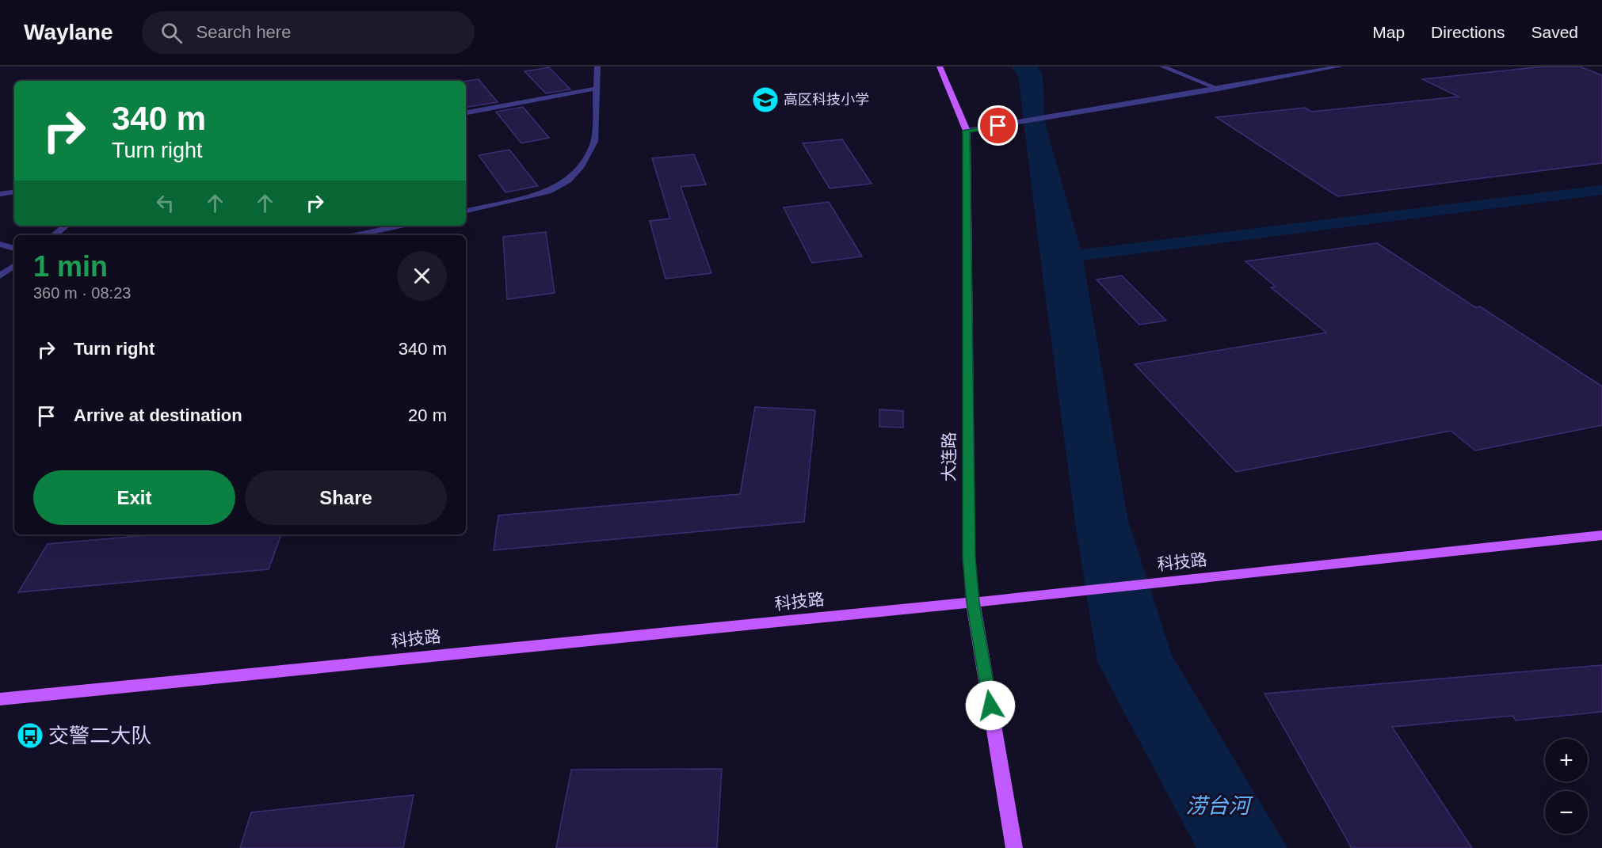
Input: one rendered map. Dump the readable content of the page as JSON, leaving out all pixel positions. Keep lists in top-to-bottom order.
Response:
{
  "streets": {
    "main road": ["大连路", "科技路"]
  },
  "crossings": [
    ["大连路", "科技路"]
  ],
  "water": ["涝台河"],
  "places": {
    "school or university": ["高区科技小学"],
    "bus stop": ["交警二大队"]
  },
  "page": {
    "header": "Waylane",
    "search": "Search here",
    "nav": ["Map", "Directions", "Saved"],
    "turn": ["340 m", "Turn right"],
    "heading": ["1 min", "360 m · 08:23"],
    "list": [
      {
        "name": "Turn right",
        "value": "340 m"
      },
      {
        "name": "Arrive at destination",
        "value": "20 m"
      }
    ],
    "buttons": ["Exit", "Share"],
    "map_buttons": ["+", "−"]
  }
}
